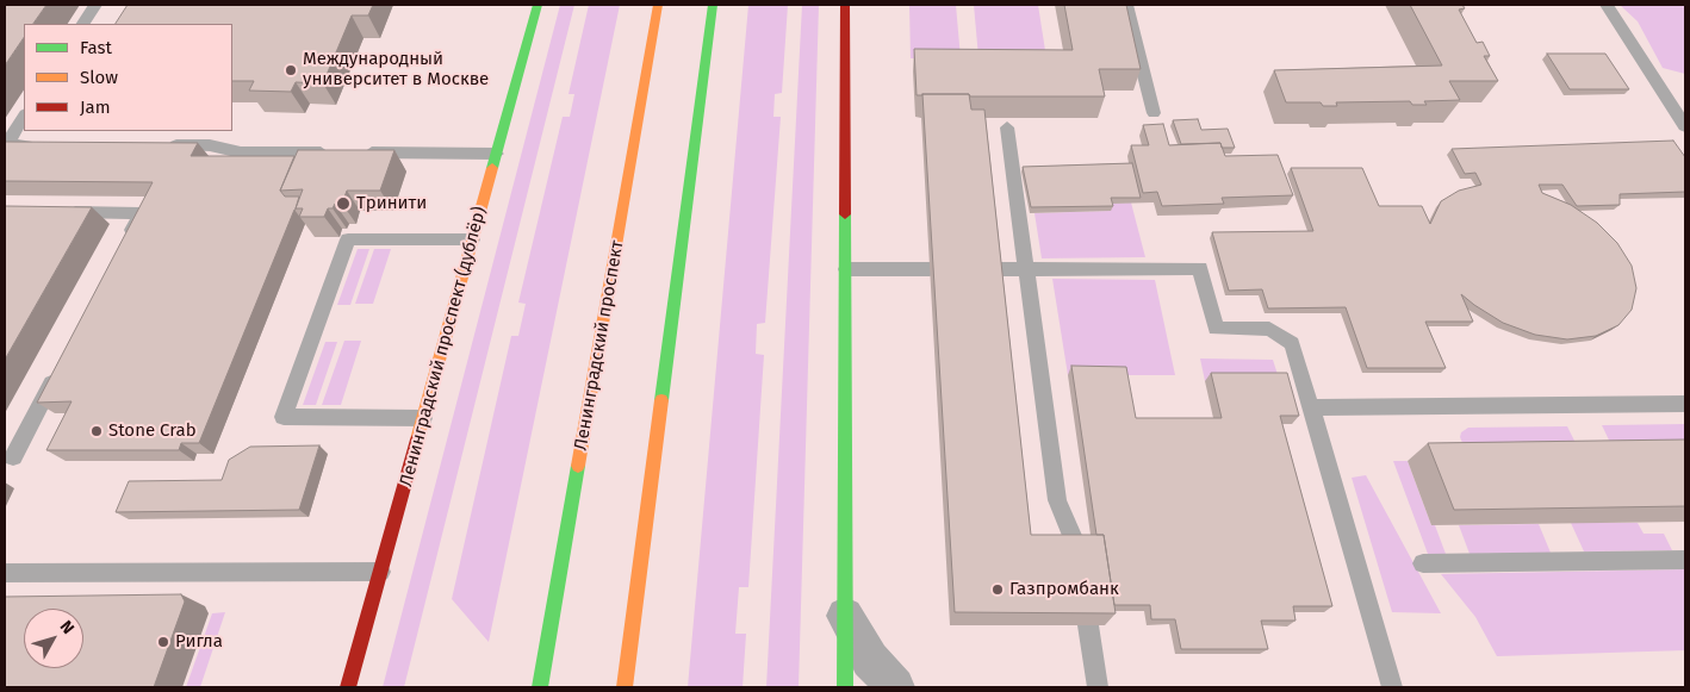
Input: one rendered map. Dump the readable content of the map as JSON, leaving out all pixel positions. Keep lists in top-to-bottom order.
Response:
{
  "streets": {
    "main road": ["Ленинградский проспект", "Ленинградский проспект (дублёр)"]
  },
  "places": [
    "Международный университет в Москве",
    "Тринити",
    "Stone Crab",
    "Газпромбанк",
    "Ригла"
  ],
  "legend": ["Fast", "Slow", "Jam"],
  "north": "top right"
}
